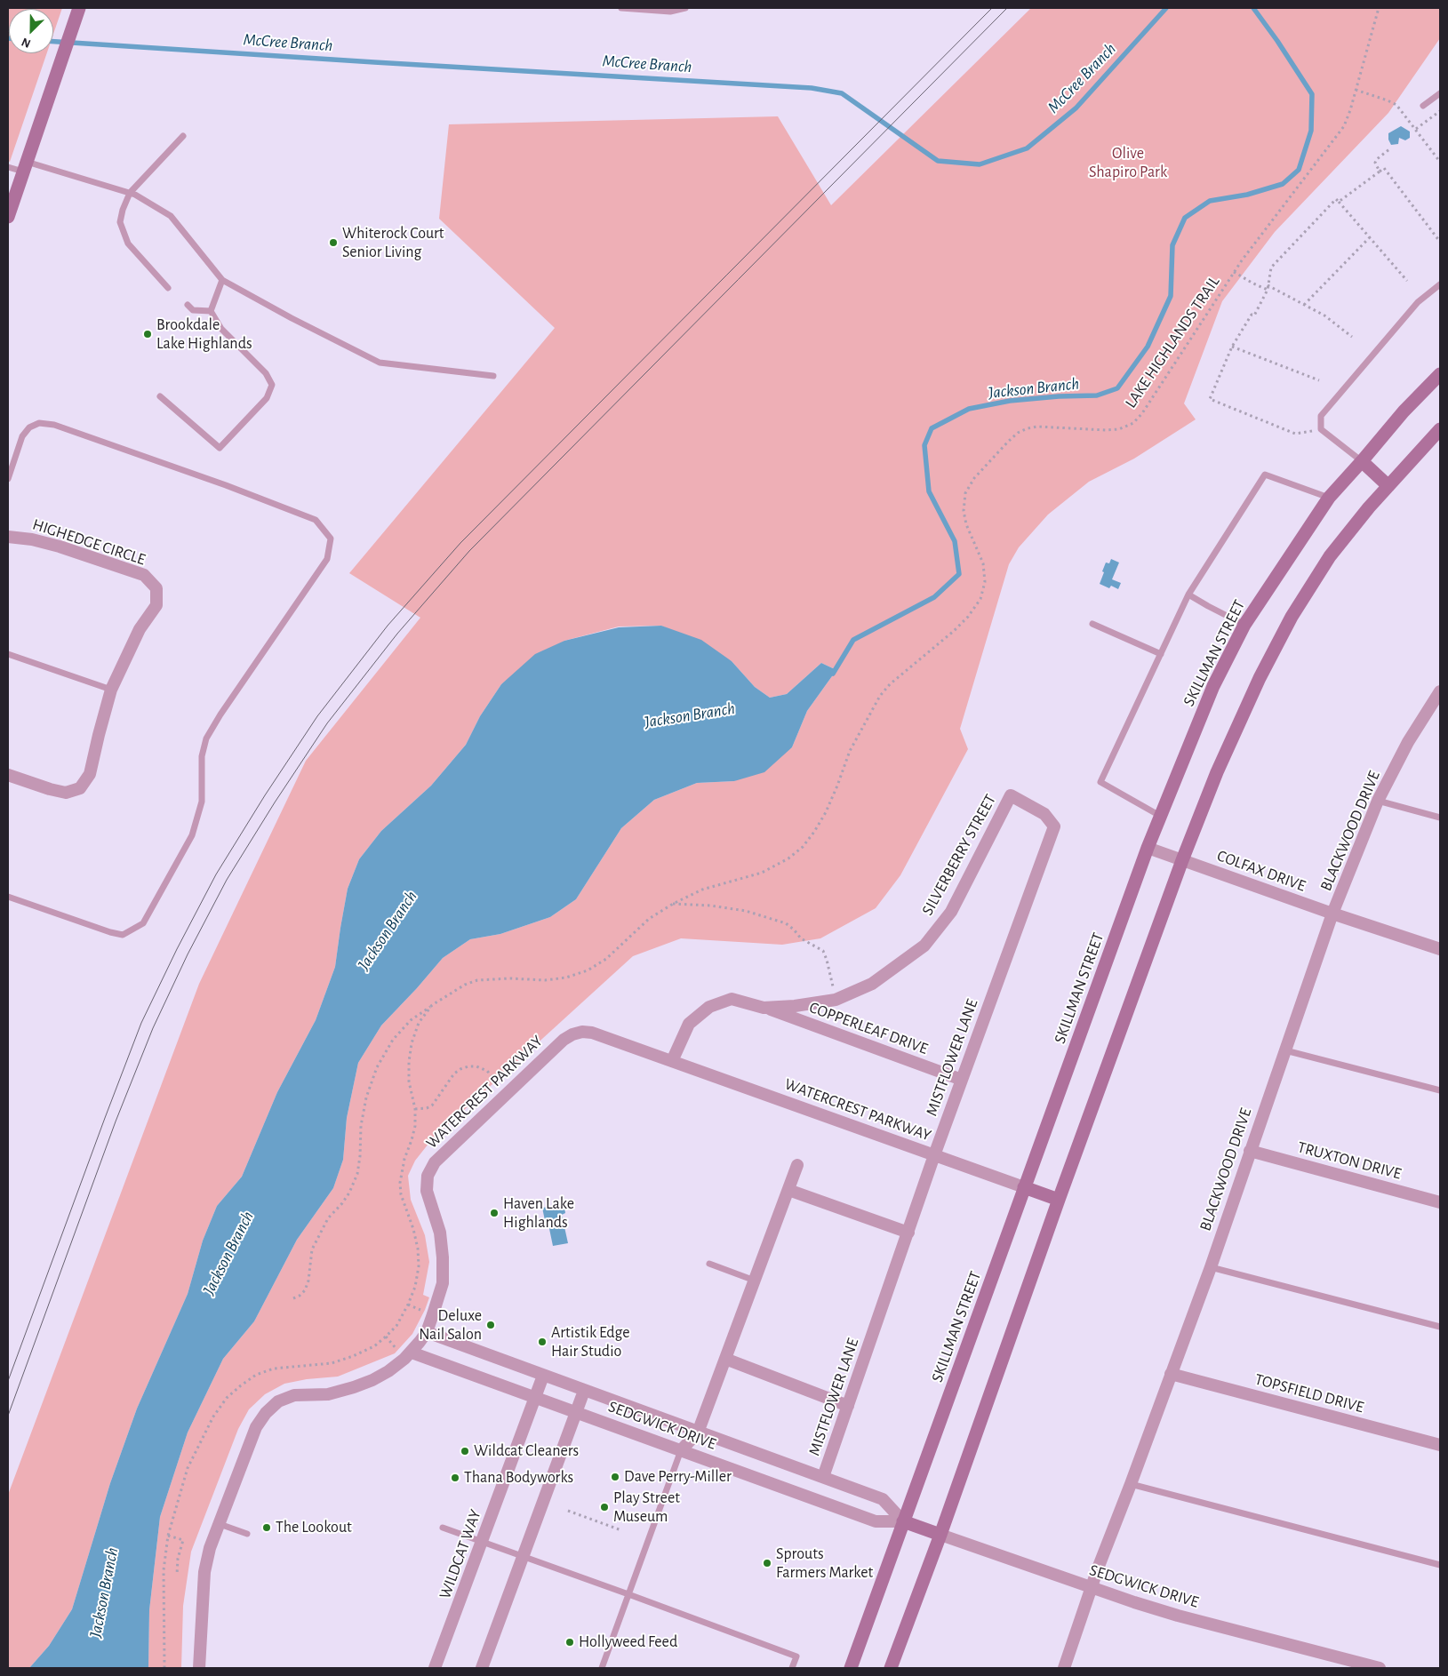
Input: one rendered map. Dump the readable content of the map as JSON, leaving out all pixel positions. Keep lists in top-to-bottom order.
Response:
{
  "streets": {
    "main road": ["SKILLMAN STREET", "SEDGWICK DRIVE"],
    "street": [
      "HIGHEDGE CIRCLE",
      "BLACKWOOD DRIVE",
      "SILVERBERRY STREET",
      "COLFAX DRIVE",
      "COPPERLEAF DRIVE",
      "MISTFLOWER LANE",
      "WATERCREST PARKWAY",
      "TRUXTON DRIVE",
      "TOPSFIELD DRIVE",
      "WILDCAT WAY"
    ],
    "path": ["LAKE HIGHLANDS TRAIL"]
  },
  "crossings": [
    ["SKILLMAN STREET", "COLFAX DRIVE"],
    ["SKILLMAN STREET", "WATERCREST PARKWAY"],
    ["SKILLMAN STREET", "SEDGWICK DRIVE"],
    ["BLACKWOOD DRIVE", "COLFAX DRIVE"],
    ["BLACKWOOD DRIVE", "TRUXTON DRIVE"],
    ["BLACKWOOD DRIVE", "TOPSFIELD DRIVE"],
    ["BLACKWOOD DRIVE", "SEDGWICK DRIVE"],
    ["SILVERBERRY STREET", "COPPERLEAF DRIVE"],
    ["SILVERBERRY STREET", "MISTFLOWER LANE"],
    ["SILVERBERRY STREET", "WATERCREST PARKWAY"],
    ["COPPERLEAF DRIVE", "MISTFLOWER LANE"],
    ["MISTFLOWER LANE", "WATERCREST PARKWAY"],
    ["MISTFLOWER LANE", "SEDGWICK DRIVE"],
    ["WATERCREST PARKWAY", "SEDGWICK DRIVE"],
    ["SEDGWICK DRIVE", "WILDCAT WAY"]
  ],
  "water": ["McCree Branch", "Jackson Branch"],
  "parks": ["Olive Shapiro Park"],
  "places": [
    "Whiterock Court Senior Living",
    "Brookdale Lake Highlands",
    "Haven Lake Highlands",
    "Deluxe Nail Salon",
    "Artistik Edge Hair Studio",
    "Wildcat Cleaners",
    "Dave Perry-Miller",
    "Thana Bodyworks",
    "Play Street Museum",
    "The Lookout",
    "Sprouts Farmers Market",
    "Hollyweed Feed"
  ],
  "north": "bottom left"
}
